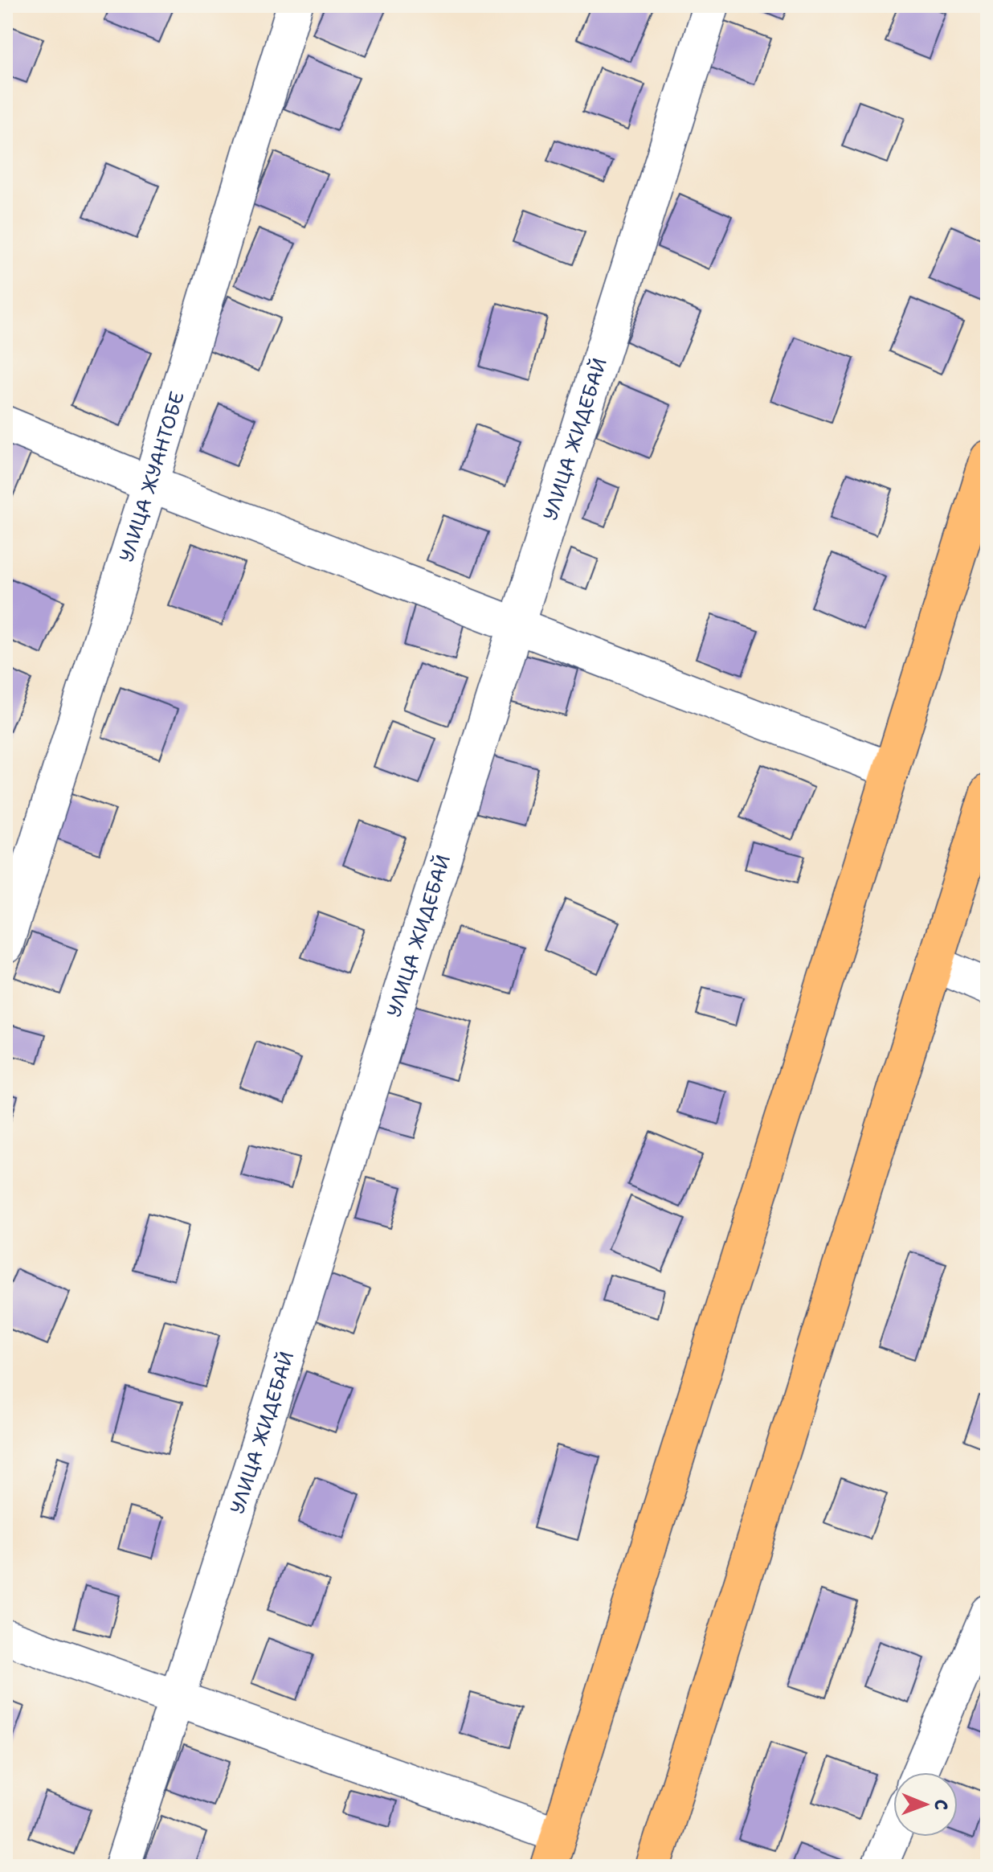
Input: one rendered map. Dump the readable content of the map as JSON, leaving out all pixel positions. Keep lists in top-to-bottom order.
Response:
{
  "streets": {
    "street": ["УЛИЦА ЖИДЕБАЙ", "УЛИЦА ЖУАНТОБЕ"]
  },
  "north": "right"
}
